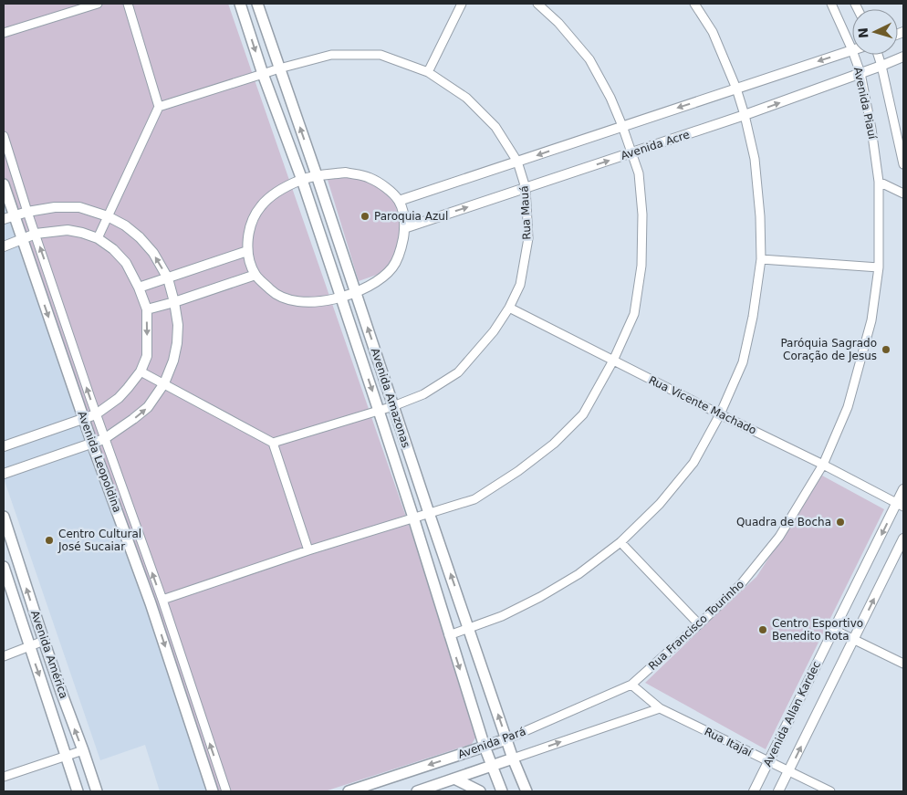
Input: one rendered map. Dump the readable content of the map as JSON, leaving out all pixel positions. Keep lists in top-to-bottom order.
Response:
{
  "streets": {
    "main road": [
      "Avenida Amazonas",
      "Avenida Leopoldina",
      "Avenida América",
      "Avenida Pará"
    ],
    "street": [
      "Avenida Piauí",
      "Avenida Acre",
      "Rua Mauá",
      "Rua Vicente Machado",
      "Rua Francisco Tourinho",
      "Avenida Allan Kardec",
      "Rua Itajaí"
    ]
  },
  "crossings": [
    ["Avenida Piauí", "Avenida Acre"],
    ["Avenida Piauí", "Rua Francisco Tourinho"],
    ["Avenida Acre", "Rua Mauá"],
    ["Rua Mauá", "Avenida Amazonas"],
    ["Rua Mauá", "Rua Vicente Machado"],
    ["Avenida Amazonas", "Avenida Pará"],
    ["Rua Vicente Machado", "Rua Francisco Tourinho"],
    ["Rua Vicente Machado", "Avenida Allan Kardec"],
    ["Rua Francisco Tourinho", "Rua Itajaí"],
    ["Rua Francisco Tourinho", "Avenida Pará"],
    ["Avenida Allan Kardec", "Rua Itajaí"],
    ["Rua Itajaí", "Avenida Pará"]
  ],
  "one_way": ["Avenida Leopoldina"],
  "places": [
    "Paroquia Azul",
    "Paróquia Sagrado Coração de Jesus",
    "Quadra de Bocha",
    "Centro Cultural José Sucaiar",
    "Centro Esportivo Benedito Rota"
  ],
  "north": "left"
}
